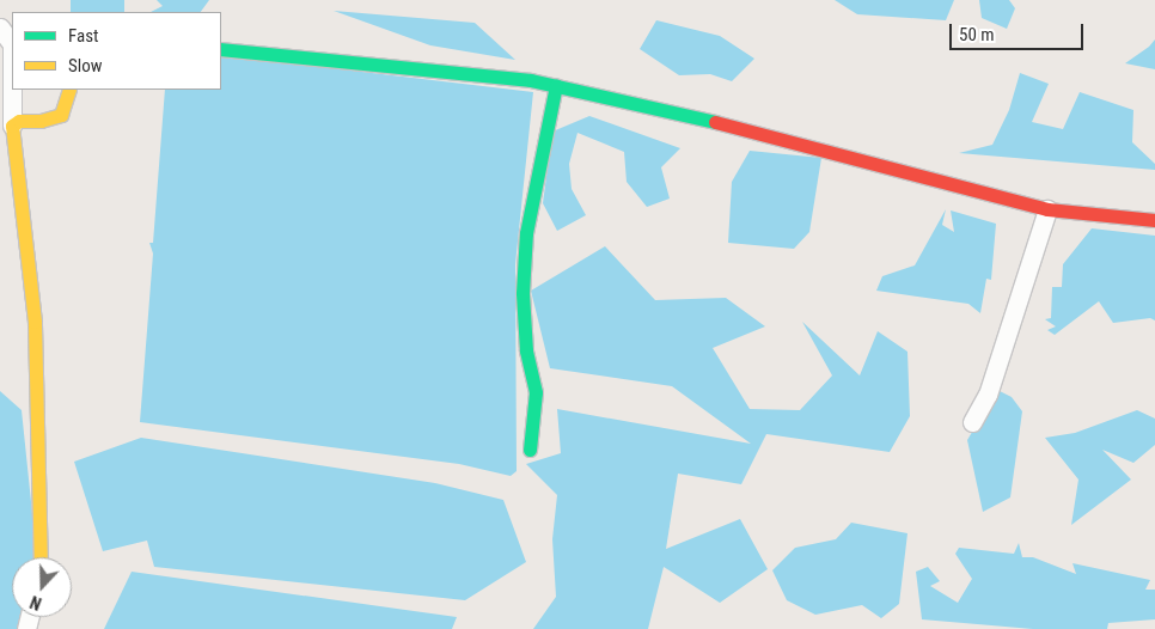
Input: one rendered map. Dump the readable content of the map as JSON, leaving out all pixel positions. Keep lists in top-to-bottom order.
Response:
{
  "legend": ["Fast", "Slow"],
  "scale_bar": "50 m",
  "north": "bottom"
}
